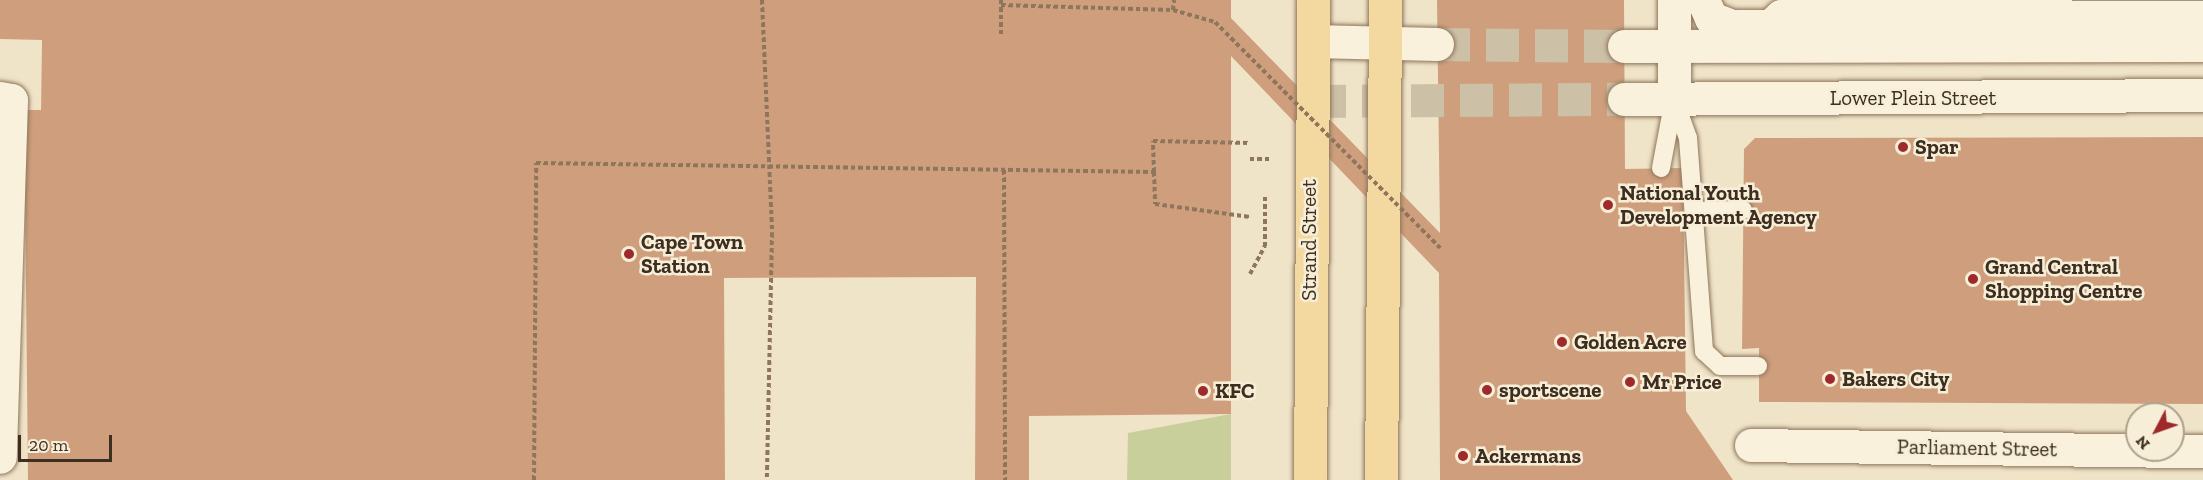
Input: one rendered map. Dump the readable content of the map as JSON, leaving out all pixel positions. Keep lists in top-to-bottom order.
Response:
{
  "streets": {
    "main road": ["Strand Street"],
    "street": ["Lower Plein Street", "Parliament Street"]
  },
  "places": [
    "Spar",
    "National Youth Development Agency",
    "Cape Town Station",
    "Grand Central Shopping Centre",
    "Golden Acre",
    "Bakers City",
    "Mr Price",
    "sportscene",
    "KFC",
    "Ackermans"
  ],
  "scale_bar": "20 m",
  "north": "bottom left"
}
